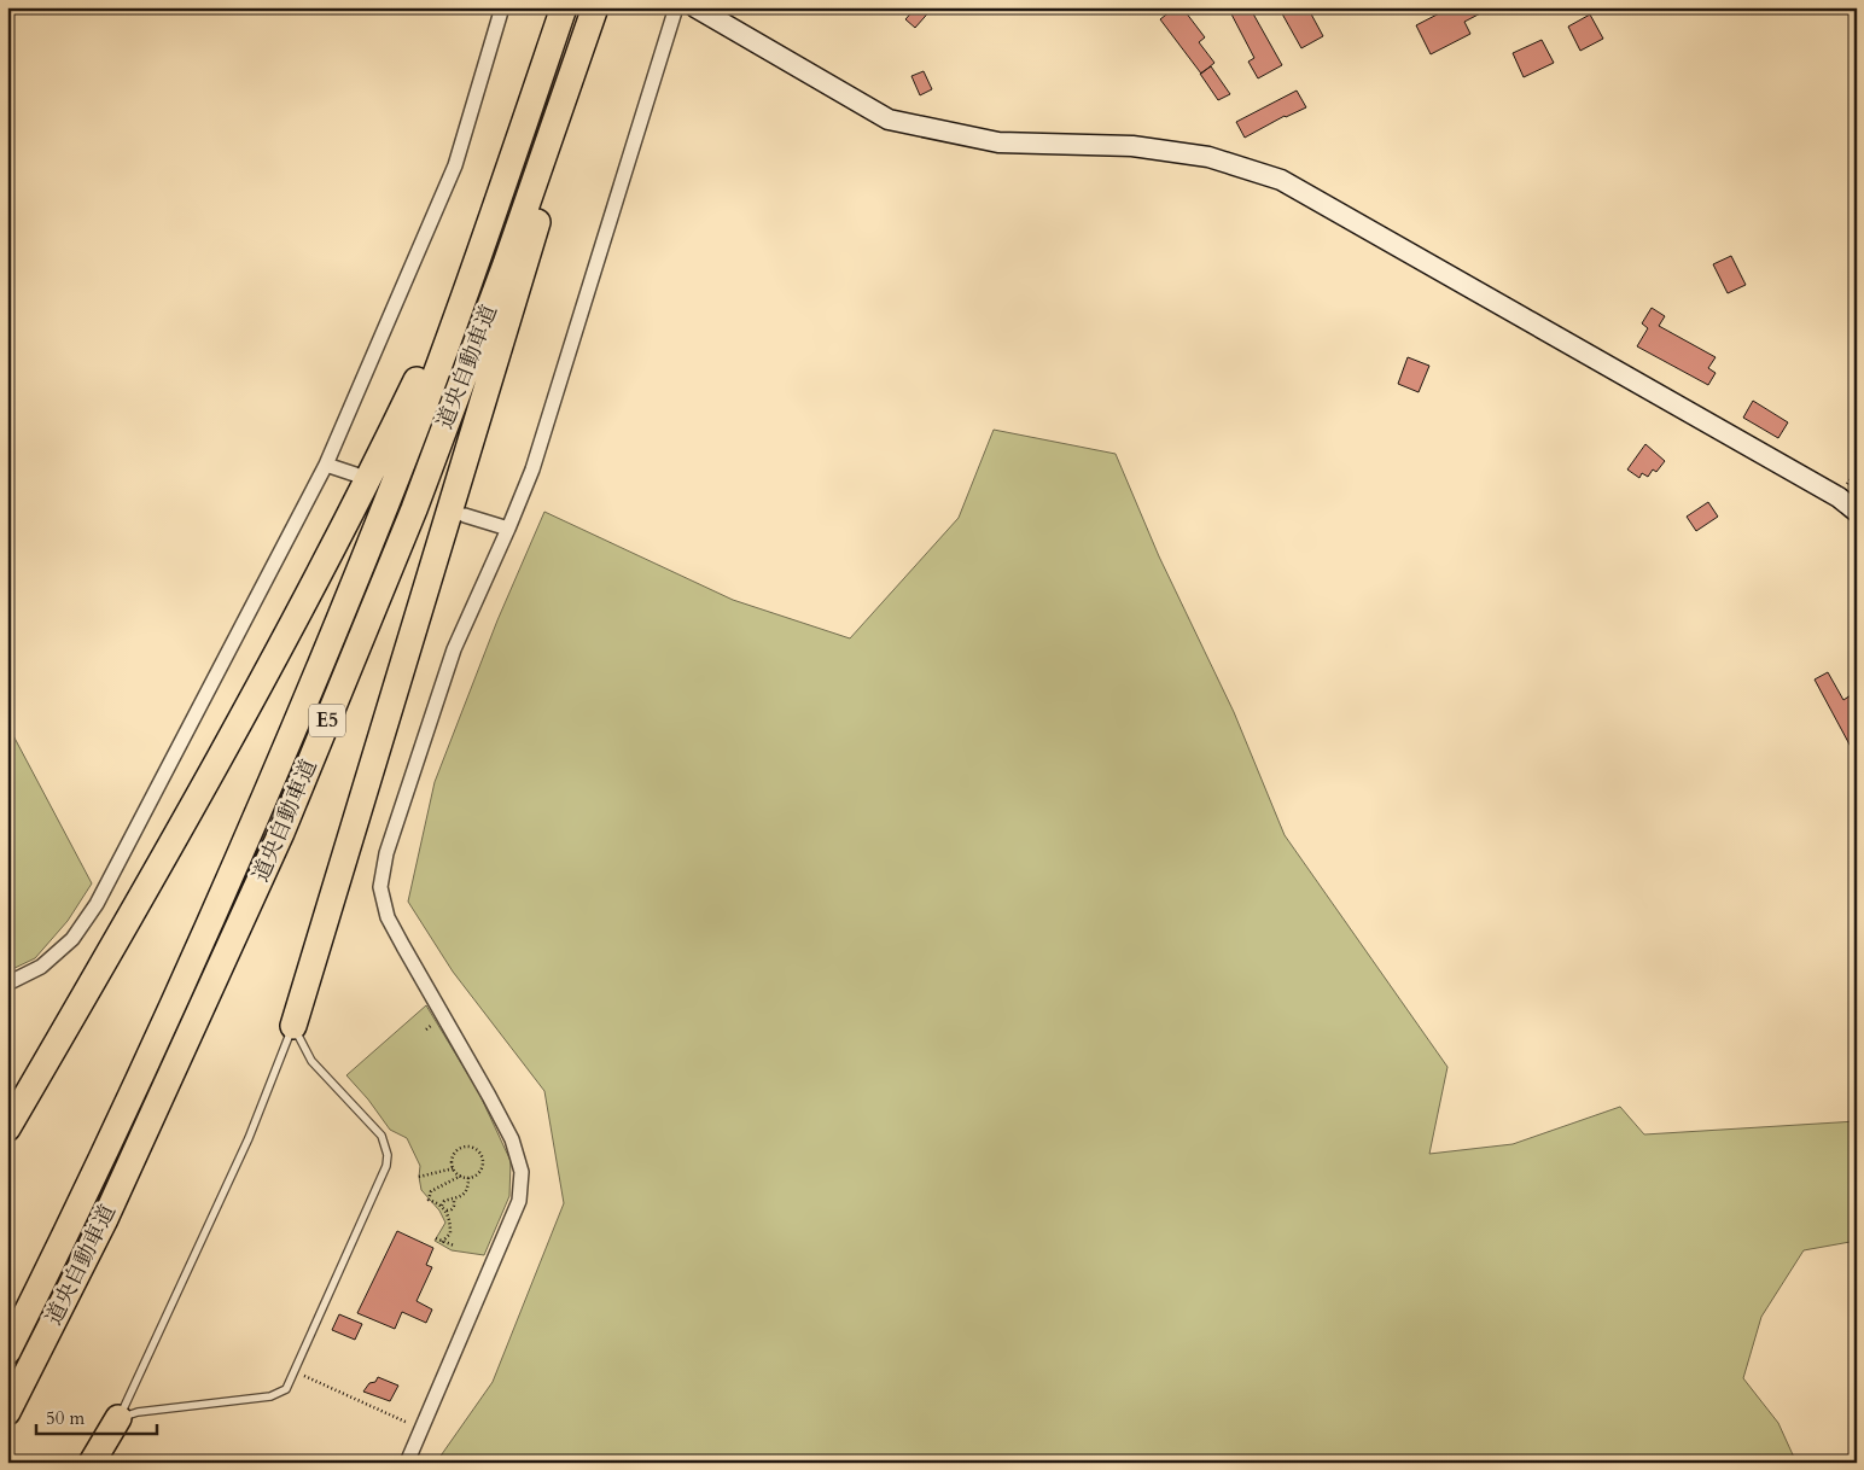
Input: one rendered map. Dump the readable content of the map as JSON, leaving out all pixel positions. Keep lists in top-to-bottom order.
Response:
{
  "streets": {
    "highway": ["道央自動車道", "E5"]
  },
  "scale_bar": "50 m"
}
